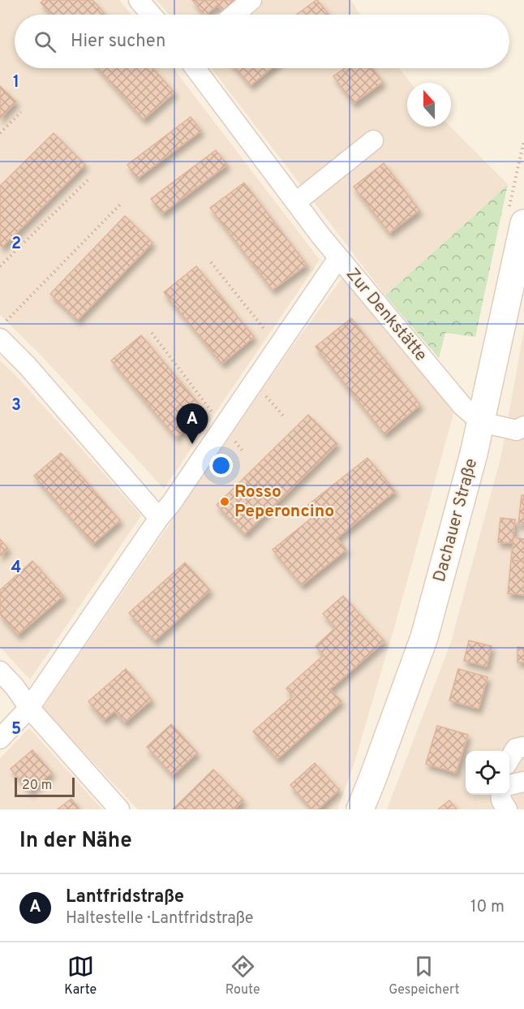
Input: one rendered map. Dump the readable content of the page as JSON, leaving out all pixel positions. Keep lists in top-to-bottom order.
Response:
{
  "streets": {
    "street": ["Zur Denkstätte", "Dachauer Straße"]
  },
  "crossings": [
    ["Zur Denkstätte", "Dachauer Straße"]
  ],
  "places": ["Rosso Peperoncino"],
  "scale_bar": "20 m",
  "north": "top",
  "page": {
    "search": "Hier suchen",
    "pins": "A",
    "scale": "20 m",
    "heading": "In der Nähe",
    "list": [
      {
        "mark": "A",
        "name": "Lantfridstraße",
        "note": "Haltestelle · Lantfridstraße",
        "value": "10 m"
      }
    ],
    "nav": ["Karte", "Route", "Gespeichert"]
  },
  "grid": {
    "rows": [
      "1",
      "2",
      "3",
      "4",
      "5"
    ]
  }
}
